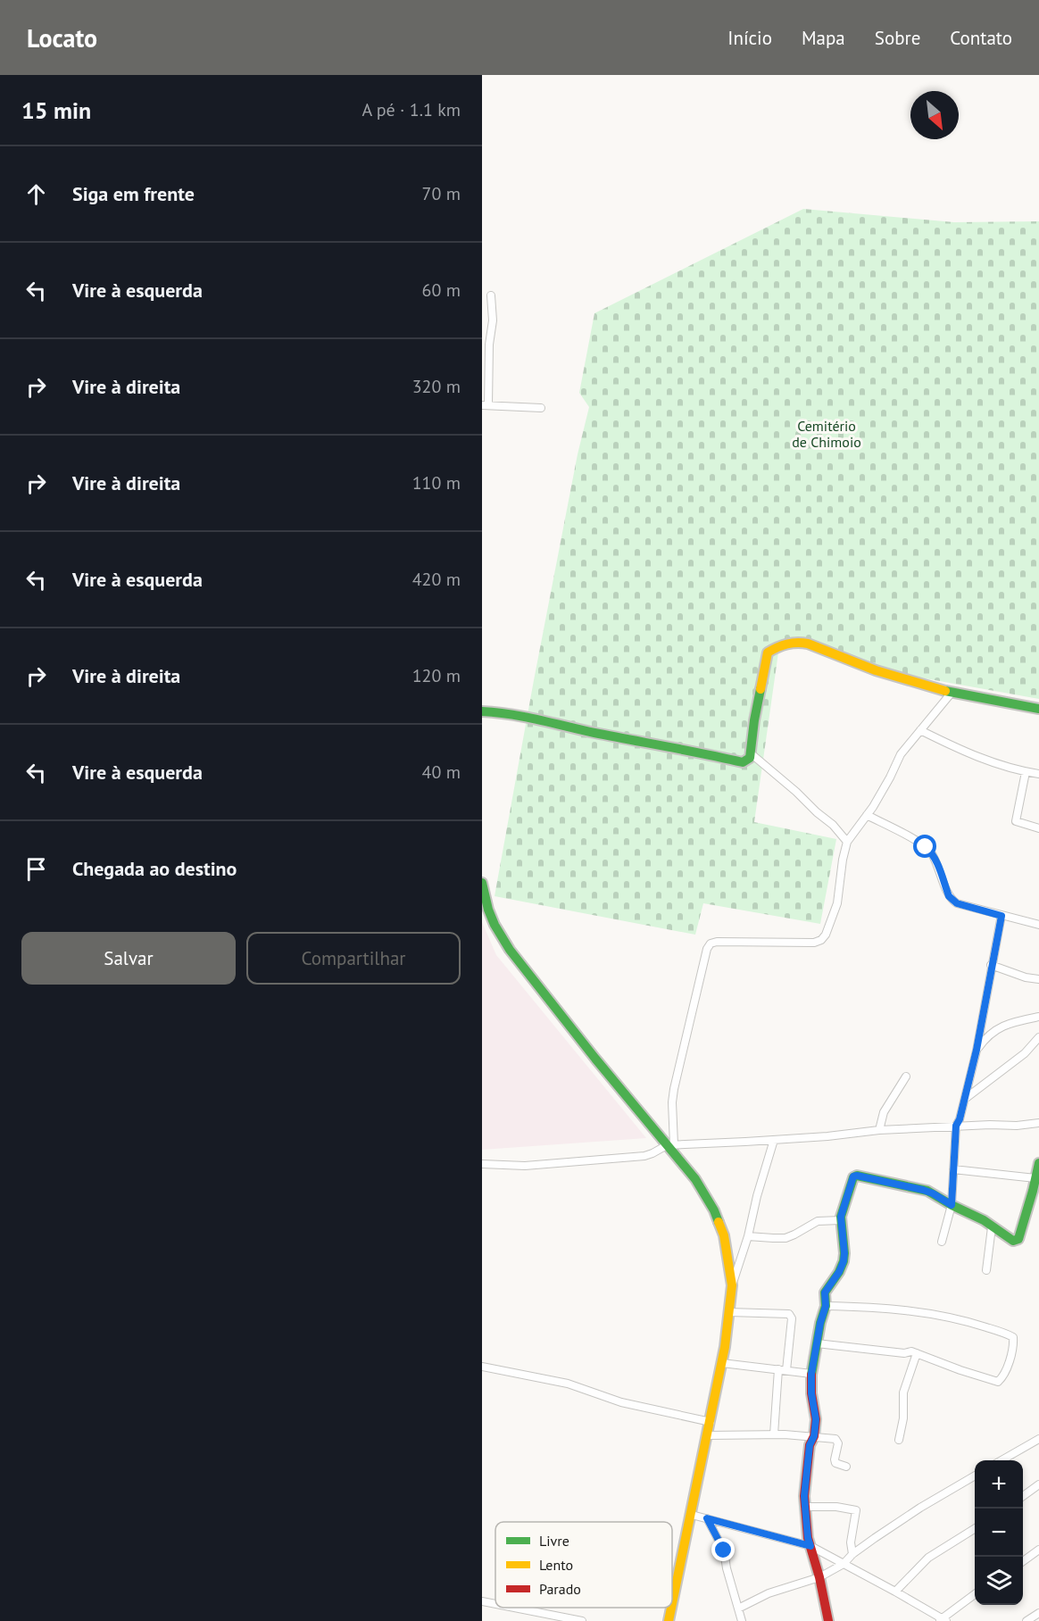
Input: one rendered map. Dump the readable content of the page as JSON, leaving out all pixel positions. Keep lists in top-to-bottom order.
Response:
{
  "parks": ["Cemitério de Chimoio"],
  "legend": ["Livre", "Lento", "Parado"],
  "north": "bottom right",
  "page": {
    "header": "Locato",
    "nav": [
      "Início",
      "Mapa",
      "Sobre",
      "Contato"
    ],
    "heading": ["15 min", "A pé · 1.1 km"],
    "list": [
      ["Siga em frente", "70 m"],
      ["Vire à esquerda", "60 m"],
      ["Vire à direita", "320 m"],
      ["Vire à direita", "110 m"],
      ["Vire à esquerda", "420 m"],
      ["Vire à direita", "120 m"],
      ["Vire à esquerda", "40 m"],
      "Chegada ao destino"
    ],
    "buttons": ["Salvar", "Compartilhar"],
    "map_buttons": ["+", "−"]
  }
}
